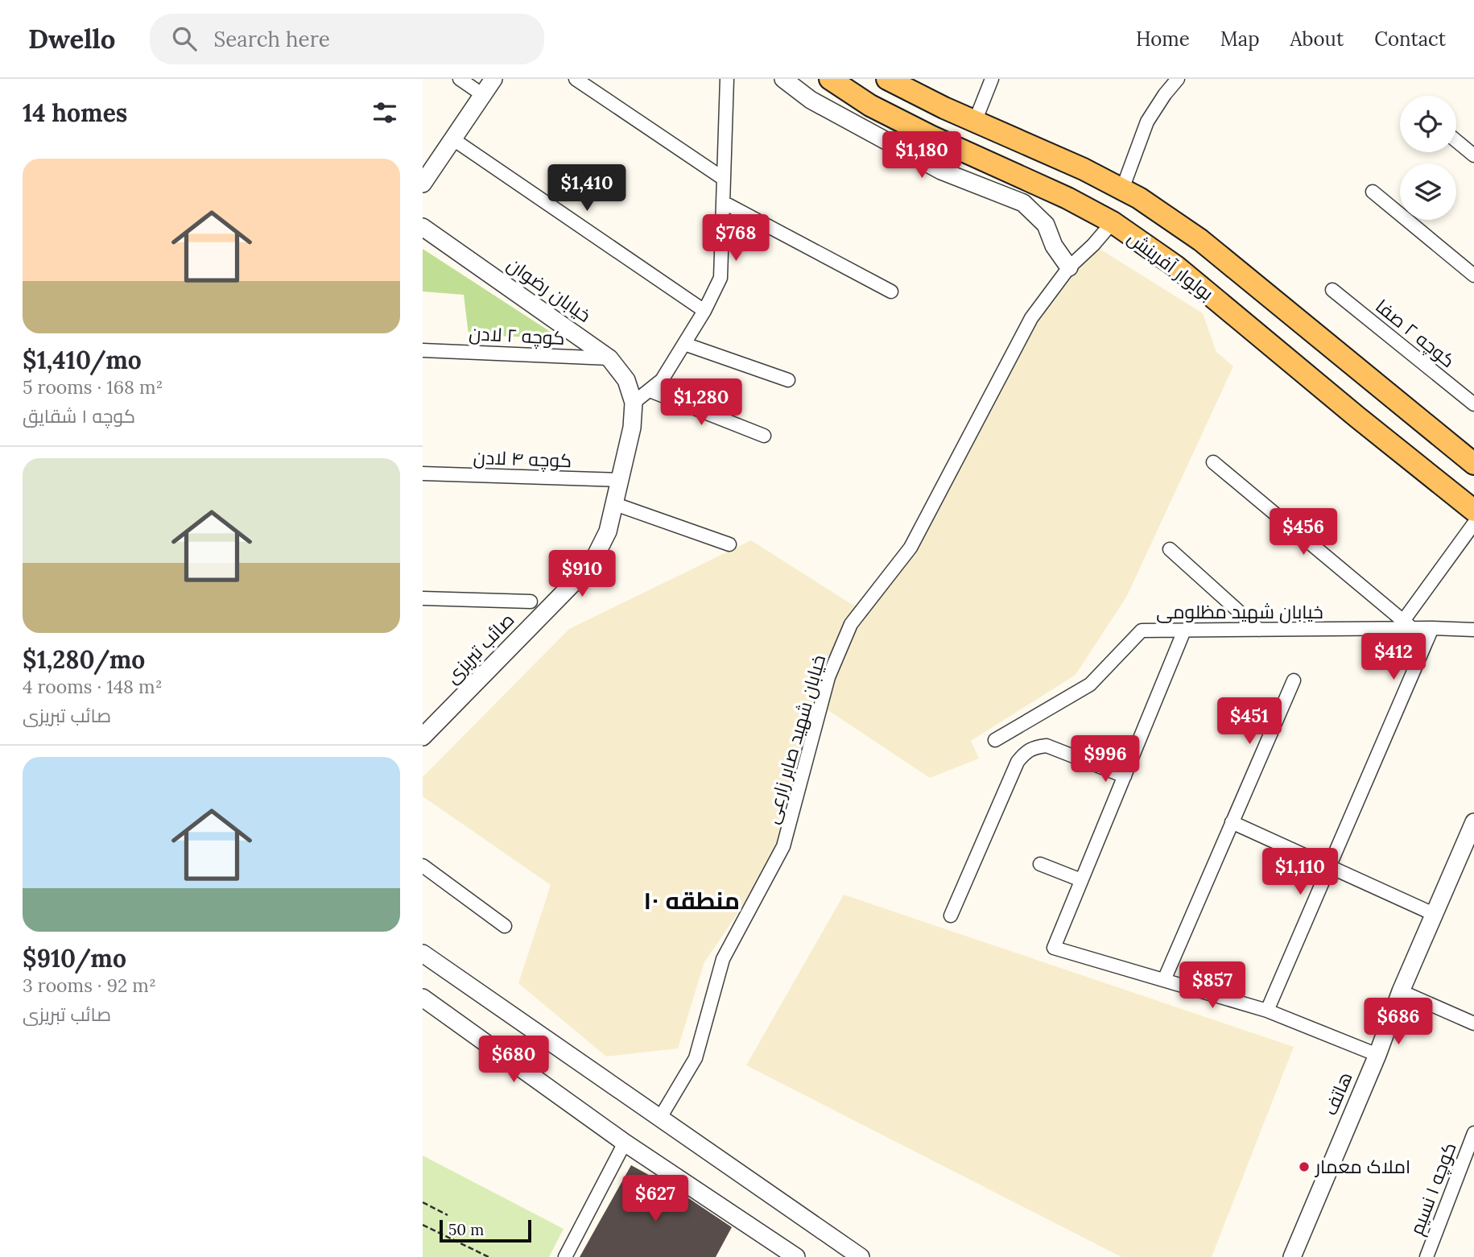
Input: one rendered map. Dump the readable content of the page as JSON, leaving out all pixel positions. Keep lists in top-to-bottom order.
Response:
{
  "streets": {
    "main road": ["بولوار آفرینش"],
    "street": [
      "خیابان رضوان",
      "کوچه ۲ صفا",
      "کوچه ۲ لادن",
      "کوچه ۴ لادن",
      "خیابان شهید مظلومی",
      "صائب تبریزی",
      "خیابان شهید صابر زارعی",
      "هاتف",
      "کوچه ۱ نسیم"
    ]
  },
  "crossings": [
    ["بولوار آفرینش", "خیابان شهید صابر زارعی"],
    ["خیابان رضوان", "کوچه ۲ لادن"],
    ["خیابان رضوان", "صائب تبریزی"],
    ["کوچه ۴ لادن", "صائب تبریزی"]
  ],
  "districts": ["منطقه ۱۰"],
  "places": ["املاک معمار"],
  "scale_bar": "50 m",
  "page": {
    "header": "Dwello",
    "search": "Search here",
    "nav": [
      "Home",
      "Map",
      "About",
      "Contact"
    ],
    "heading": "14 homes",
    "price": [
      "$1,180",
      "$1,410",
      "$768",
      "$1,280",
      "$456",
      "$910",
      "$412",
      "$451",
      "$996",
      "$1,110",
      "$857",
      "$686",
      "$680",
      "$627"
    ],
    "list": [
      {
        "name": "$1,410/mo",
        "note": "5 rooms · 168 m² · کوچه ۱ شقایق"
      },
      {
        "name": "$1,280/mo",
        "note": "4 rooms · 148 m² · صائب تبریزی"
      },
      {
        "name": "$910/mo",
        "note": "3 rooms · 92 m² · صائب تبریزی"
      }
    ],
    "scale": "50 m"
  }
}
